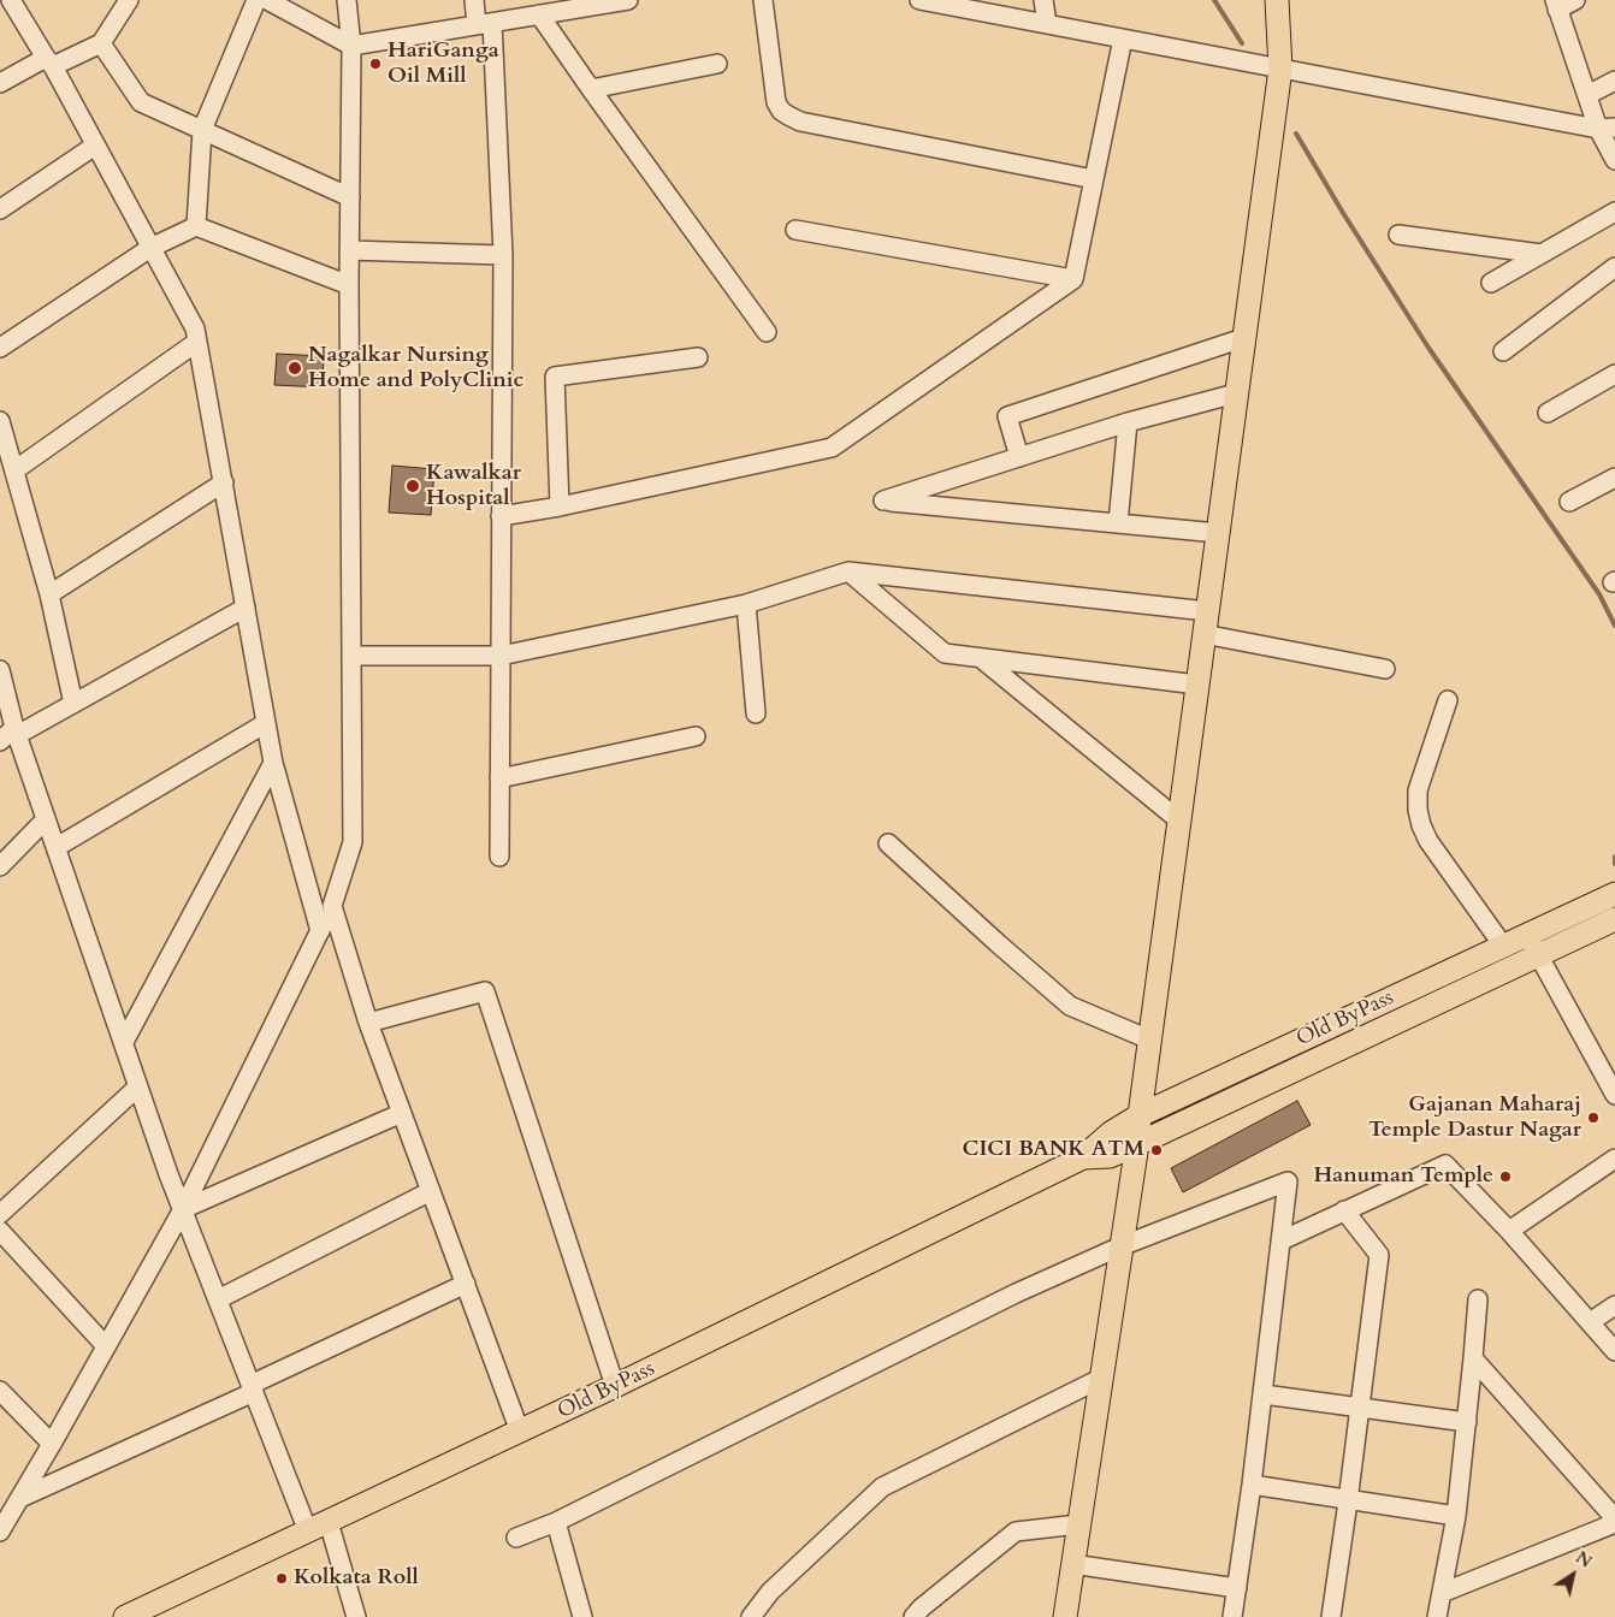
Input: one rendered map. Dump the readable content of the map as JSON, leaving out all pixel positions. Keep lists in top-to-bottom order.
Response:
{
  "streets": {
    "main road": ["Old ByPass"]
  },
  "places": [
    "HariGanga Oil Mill",
    "Nagalkar Nursing Home and PolyClinic",
    "Kawalkar Hospital",
    "Gajanan Maharaj Temple Dastur Nagar",
    "CICI BANK ATM",
    "Hanuman Temple",
    "Kolkata Roll"
  ],
  "north": "top right"
}
